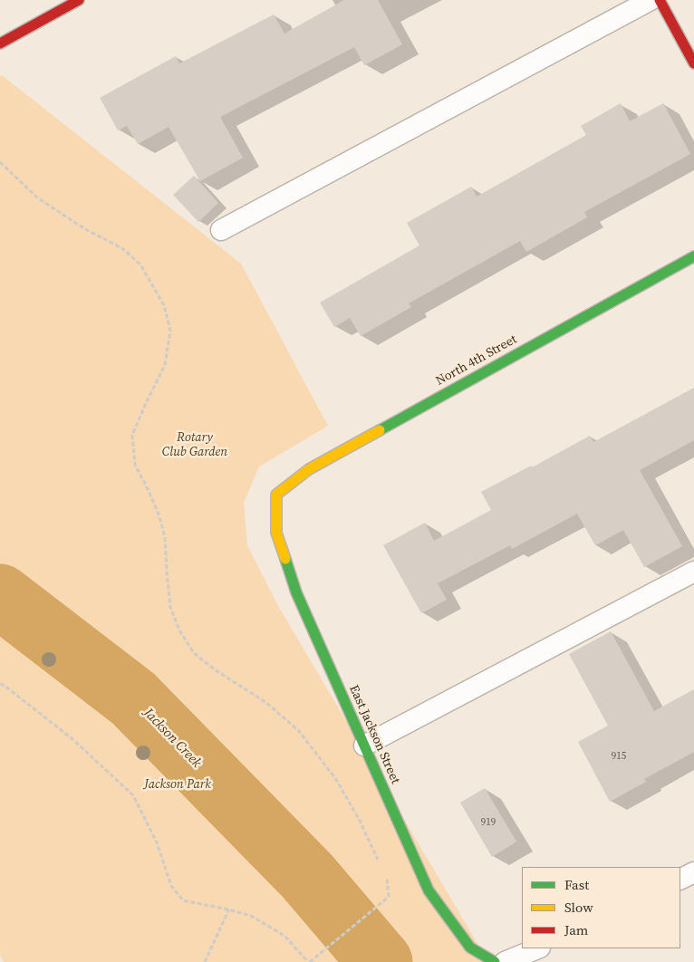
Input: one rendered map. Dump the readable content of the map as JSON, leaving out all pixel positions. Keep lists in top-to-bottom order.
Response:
{
  "streets": {
    "street": ["North 4th Street", "East Jackson Street"]
  },
  "crossings": [
    ["North 4th Street", "East Jackson Street"]
  ],
  "water": ["Jackson Creek"],
  "parks": ["Rotary Club Garden", "Jackson Park"],
  "house_numbers": ["915", "919"],
  "legend": ["Fast", "Slow", "Jam"]
}
